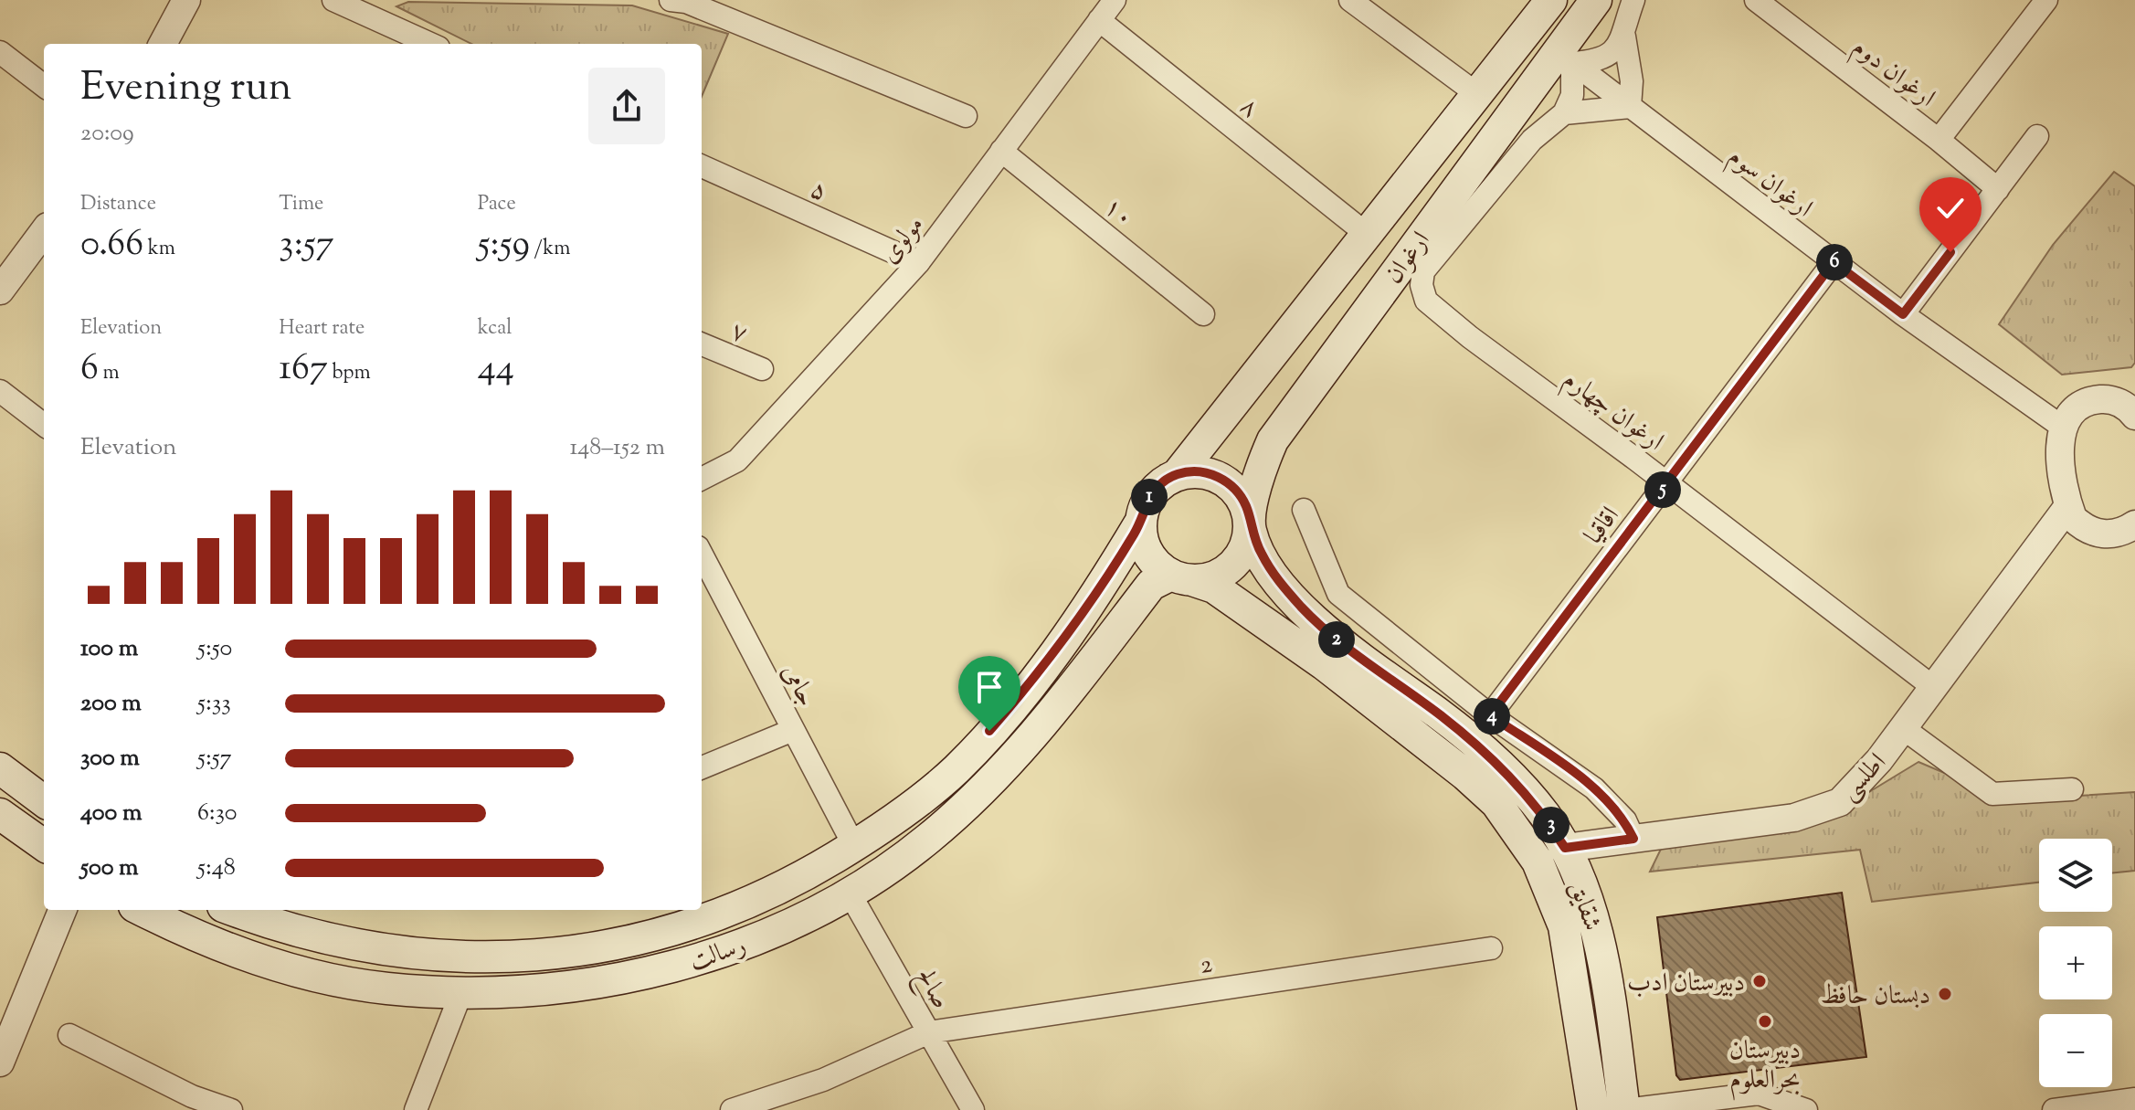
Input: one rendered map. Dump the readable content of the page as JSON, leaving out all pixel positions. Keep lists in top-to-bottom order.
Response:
{
  "streets": {
    "main road": ["ارغوان", "شقایق", "رسالت"],
    "street": [
      "ارغوان دوم",
      "۸",
      "ارغوان سوم",
      "۵",
      "۱۰",
      "مولوی",
      "۷",
      "ارغوان چهارم",
      "اقاقیا",
      "جامی",
      "اطلسی",
      "2",
      "صالح"
    ]
  },
  "crossings": [
    ["۸", "مولوی"],
    ["۸", "ارغوان"],
    ["ارغوان سوم", "ارغوان"],
    ["ارغوان سوم", "اقاقیا"],
    ["۵", "مولوی"],
    ["۱۰", "مولوی"],
    ["ارغوان", "شقایق"],
    ["ارغوان", "رسالت"],
    ["ارغوان چهارم", "اقاقیا"],
    ["ارغوان چهارم", "اطلسی"],
    ["جامی", "رسالت"],
    ["اطلسی", "شقایق"],
    ["شقایق", "رسالت"],
    ["رسالت", "صالح"],
    ["2", "صالح"]
  ],
  "places": ["دبیرستان ادب", "دبستان حافظ", "دبیرستان بحرالعلوم"],
  "page": {
    "heading": ["Evening run", "20:09"],
    "stats": [
      ["Distance", "0.66 km"],
      ["Time", "3:57"],
      ["Pace", "5:59 /km"],
      ["Elevation", "6 m"],
      ["Heart rate", "167 bpm"],
      ["kcal", "44"]
    ],
    "pins": [
      "6",
      "5",
      "1",
      "2",
      "4",
      "3"
    ],
    "chart": ["Elevation", "148–152 m"],
    "list": [
      {
        "name": "100 m",
        "note": "5:50"
      },
      {
        "name": "200 m",
        "note": "5:33"
      },
      {
        "name": "300 m",
        "note": "5:57"
      },
      {
        "name": "400 m",
        "note": "6:30"
      },
      {
        "name": "500 m",
        "note": "5:48"
      }
    ],
    "map_buttons": ["+", "−"]
  }
}
